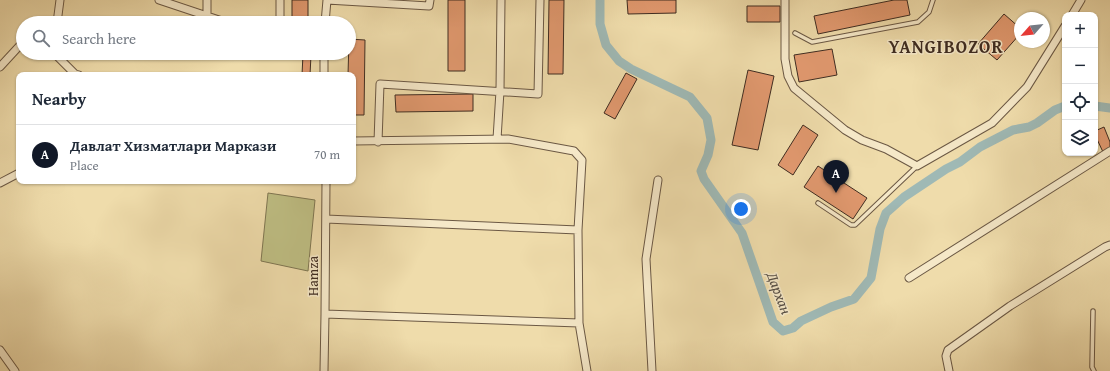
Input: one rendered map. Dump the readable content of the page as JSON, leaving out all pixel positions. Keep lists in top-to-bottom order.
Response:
{
  "streets": {
    "street": ["Hamza"]
  },
  "districts": ["YANGIBOZOR"],
  "water": ["Дархан"],
  "north": "bottom left",
  "page": {
    "map_buttons": ["+", "−"],
    "search": "Search here",
    "heading": "Nearby",
    "list": [
      {
        "mark": "A",
        "name": "Давлат Хизматлари Маркази",
        "note": "Place",
        "value": "70 m"
      }
    ],
    "pins": "A"
  }
}
